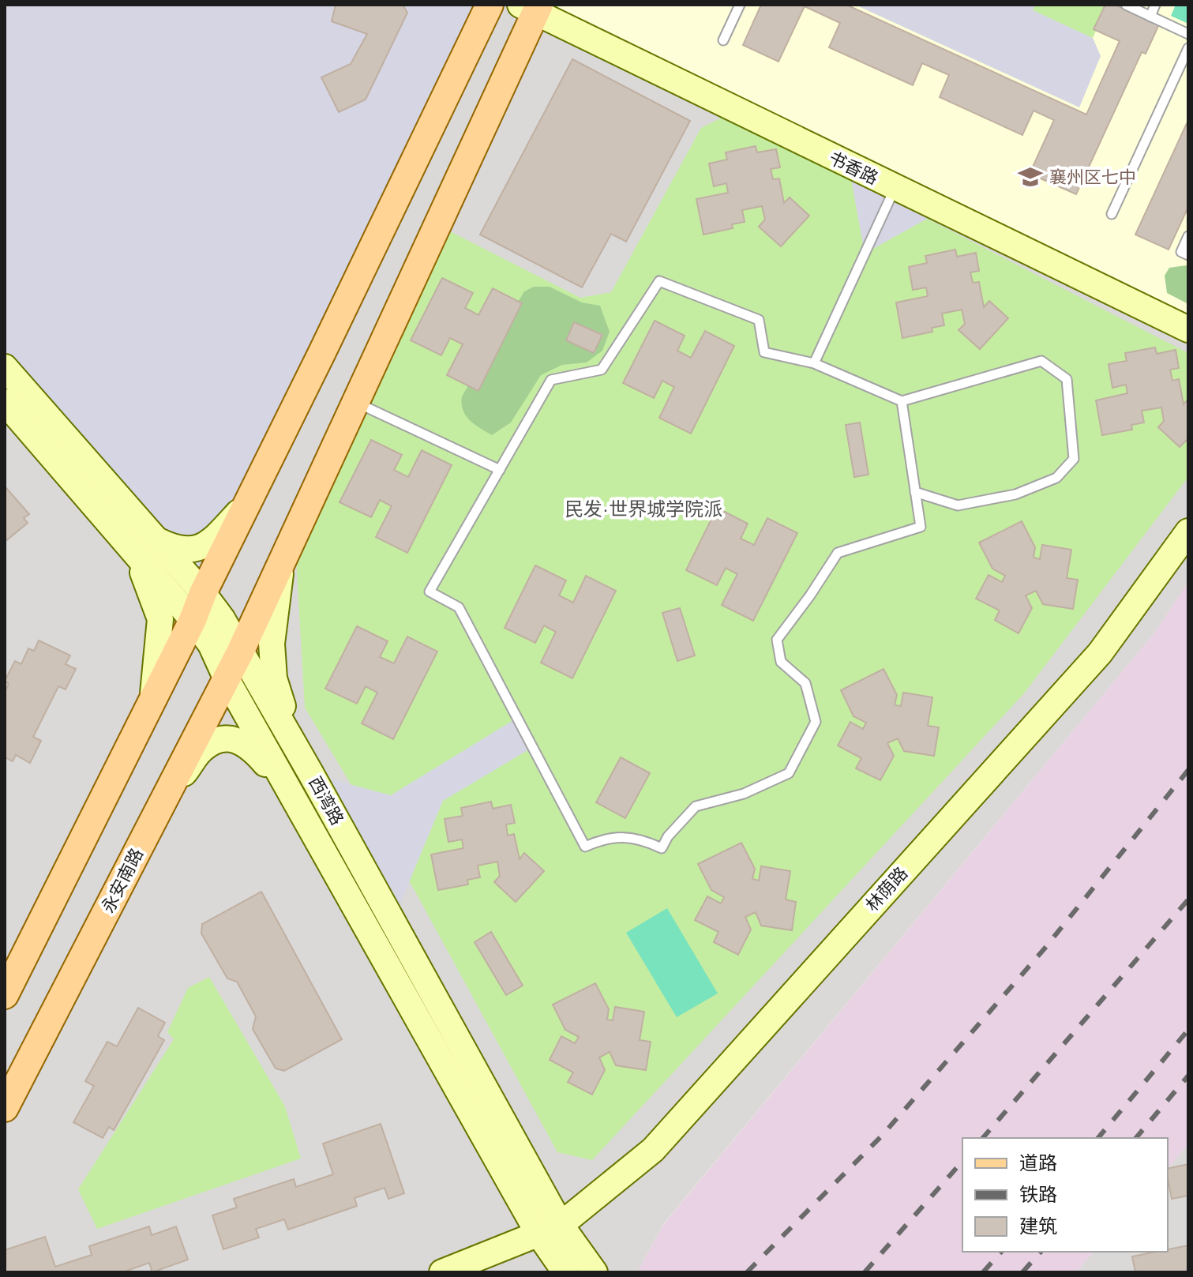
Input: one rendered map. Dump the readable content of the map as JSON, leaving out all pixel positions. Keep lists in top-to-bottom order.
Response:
{
  "streets": {
    "main road": [
      "书香路",
      "西湾路",
      "永安南路",
      "林荫路"
    ]
  },
  "crossings": [
    ["书香路", "永安南路"],
    ["西湾路", "永安南路"],
    ["西湾路", "林荫路"]
  ],
  "districts": ["民发·世界城学院派"],
  "places": {
    "school or university": ["襄州区七中"]
  },
  "legend": ["道路", "铁路", "建筑"]
}
